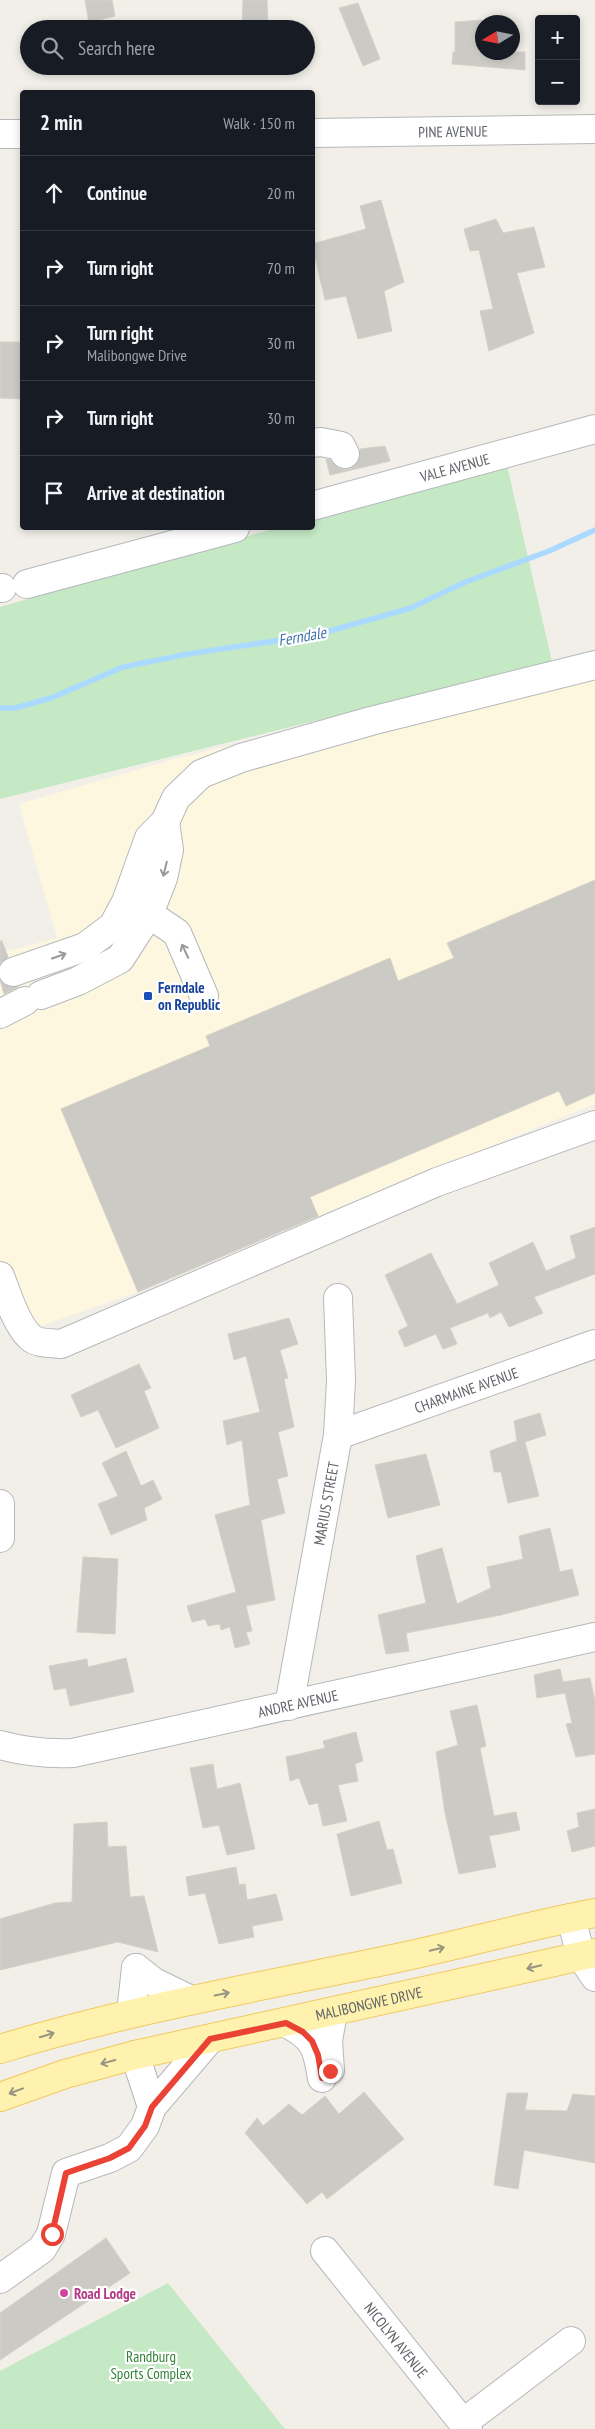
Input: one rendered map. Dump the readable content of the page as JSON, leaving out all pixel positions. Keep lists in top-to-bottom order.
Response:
{
  "streets": {
    "main road": ["MALIBONGWE DRIVE"],
    "street": [
      "PINE AVENUE",
      "VALE AVENUE",
      "CHARMAINE AVENUE",
      "MARIUS STREET",
      "ANDRE AVENUE",
      "NICOLYN AVENUE"
    ]
  },
  "crossings": [
    ["CHARMAINE AVENUE", "MARIUS STREET"],
    ["MARIUS STREET", "ANDRE AVENUE"]
  ],
  "water": ["Ferndale"],
  "parks": ["Randburg Sports Complex"],
  "places": {
    "transit": ["Ferndale on Republic"],
    "other": ["Road Lodge"]
  },
  "north": "left",
  "page": {
    "map_buttons": ["+", "−"],
    "search": "Search here",
    "heading": ["2 min", "Walk · 150 m"],
    "list": [
      ["Continue", "20 m"],
      ["Turn right", "70 m"],
      ["Turn right", "Malibongwe Drive", "30 m"],
      ["Turn right", "30 m"],
      "Arrive at destination"
    ]
  }
}
